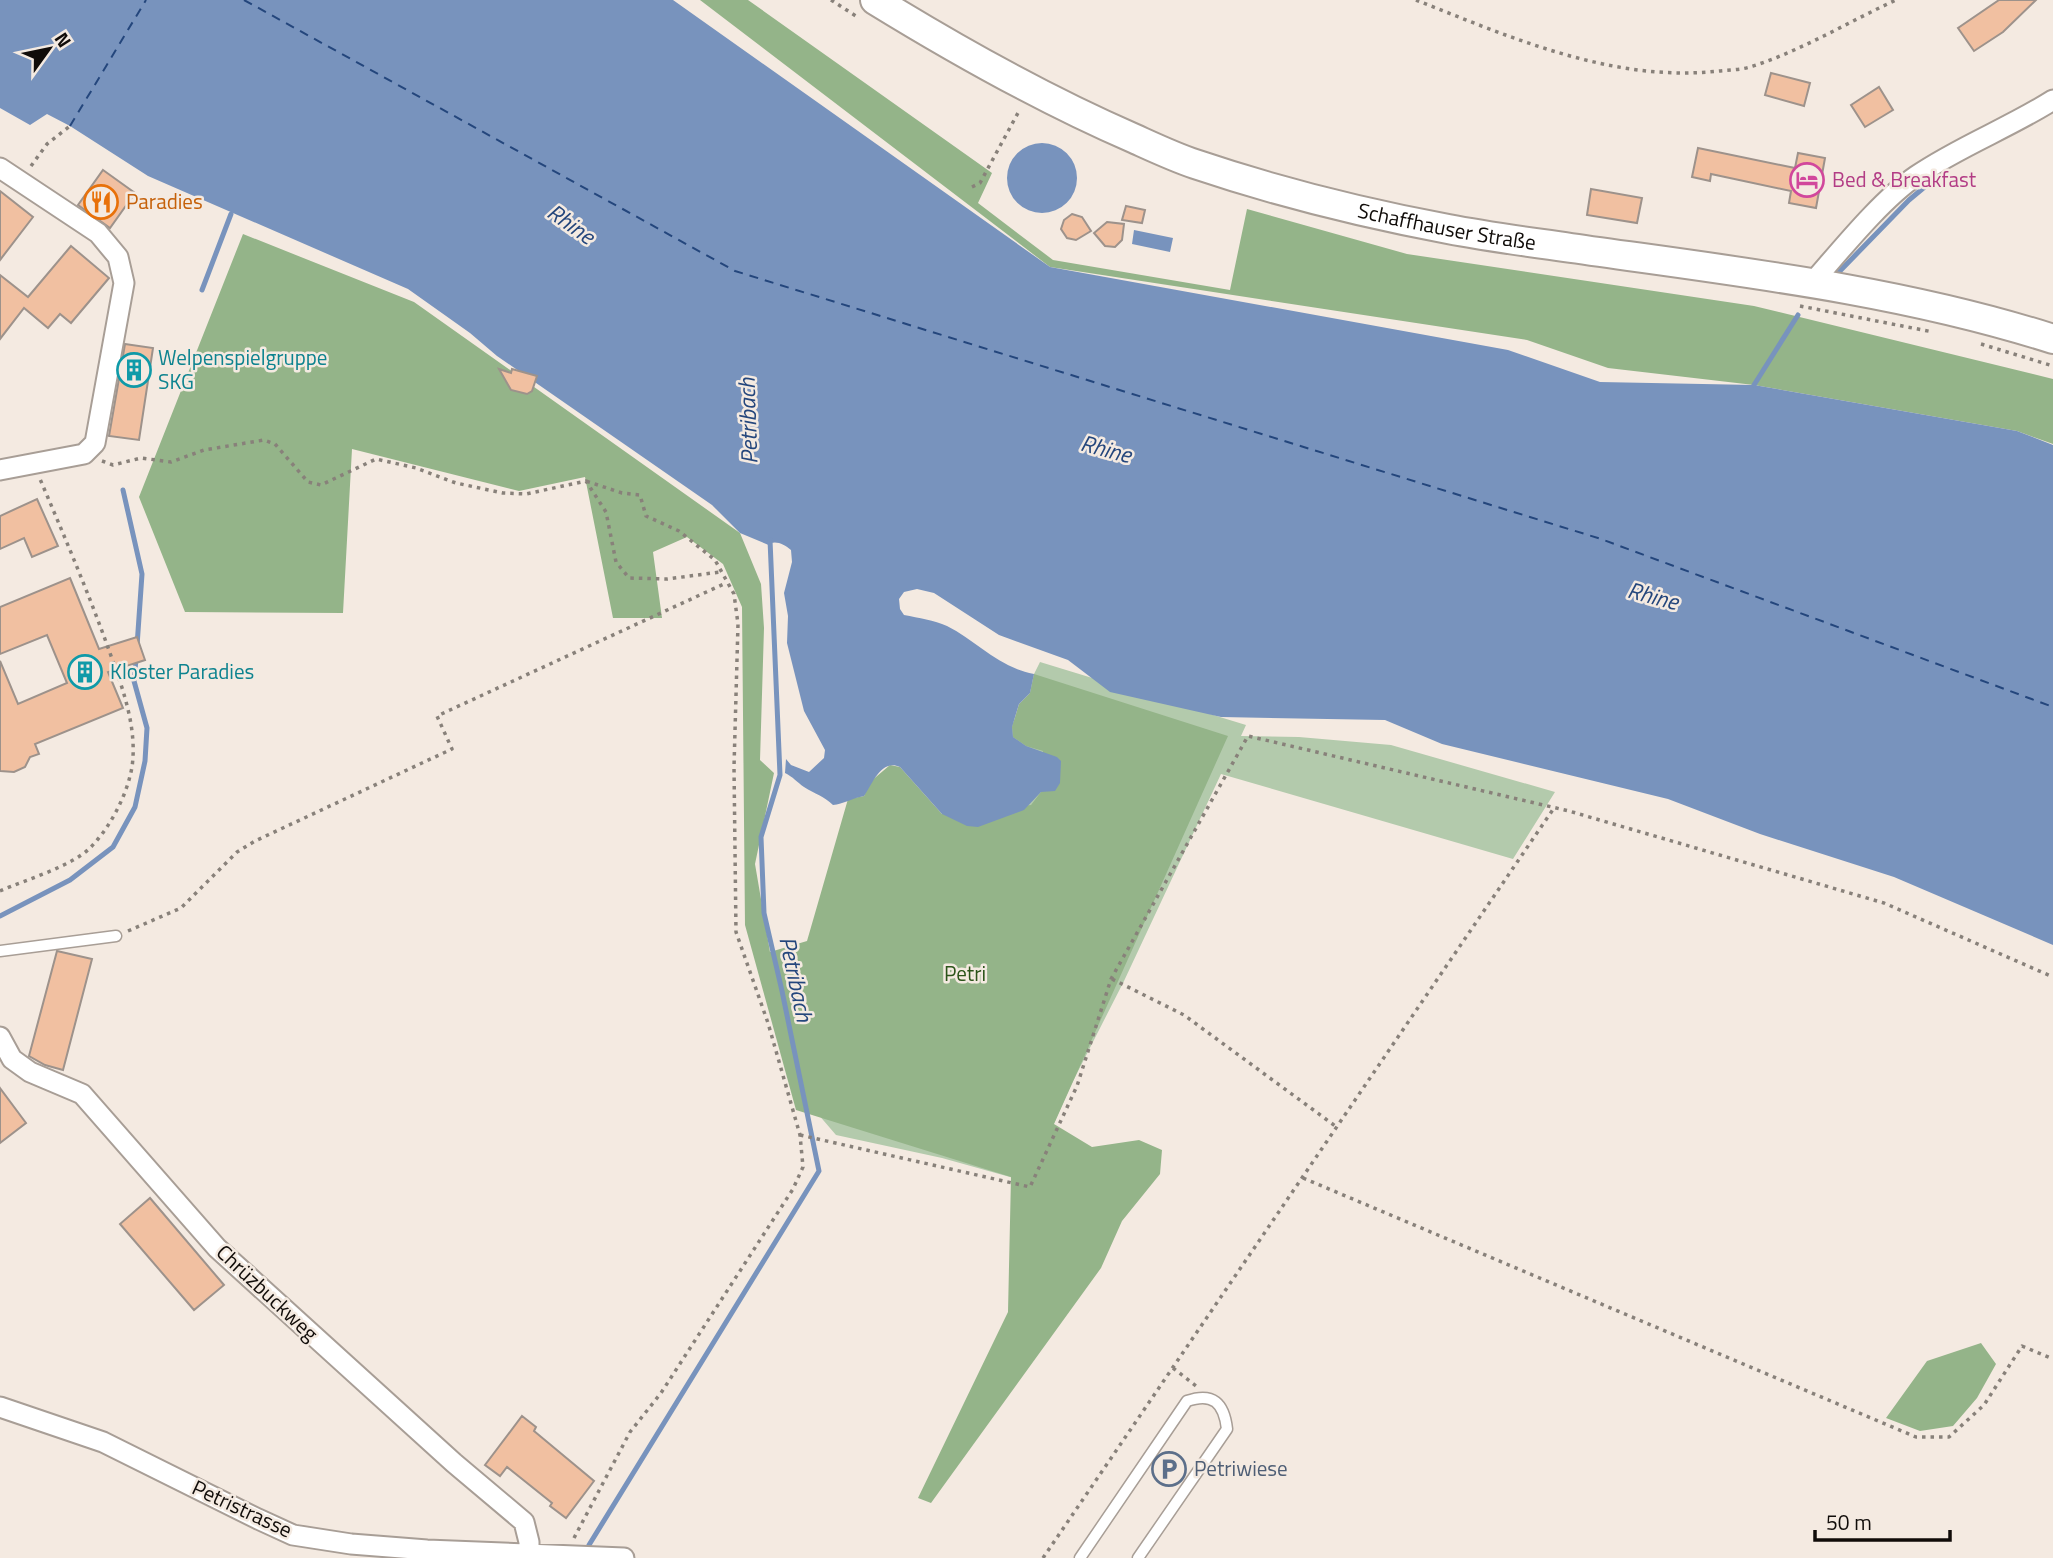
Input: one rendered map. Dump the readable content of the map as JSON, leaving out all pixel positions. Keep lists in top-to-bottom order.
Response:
{
  "streets": {
    "main road": ["Schaffhauser Straße"],
    "street": ["Chrüzbuckweg", "Petristrasse"]
  },
  "crossings": [
    ["Chrüzbuckweg", "Petristrasse"]
  ],
  "water": ["Rhine", "Petribach"],
  "parks": ["Petri"],
  "places": {
    "hotel": ["Bed & Breakfast"],
    "restaurant": ["Paradies"],
    "building": ["Welpenspielgruppe SKG", "Kloster Paradies"],
    "parking": ["Petriwiese"]
  },
  "scale_bar": "50 m",
  "north": "top right"
}
